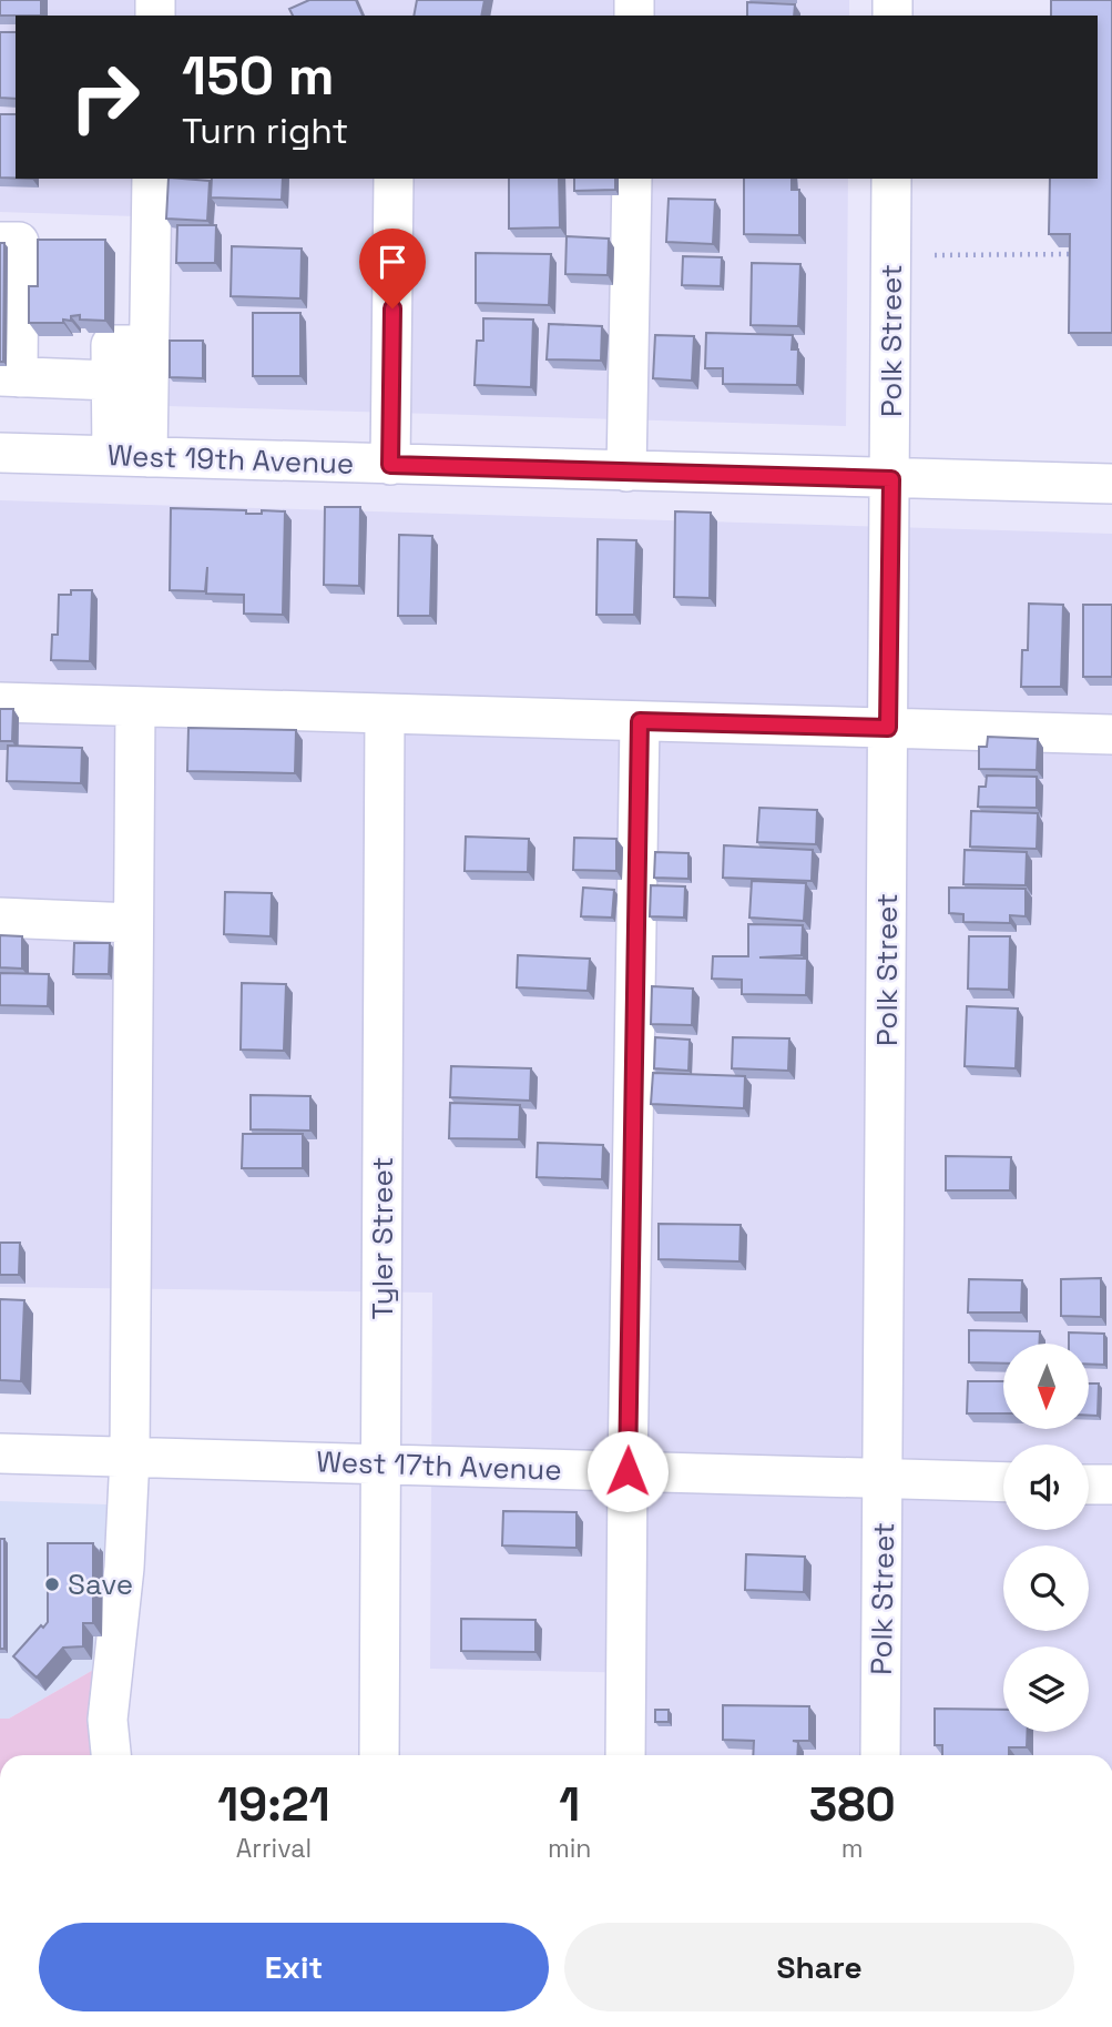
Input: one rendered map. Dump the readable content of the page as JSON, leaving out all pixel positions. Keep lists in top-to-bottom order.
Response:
{
  "streets": {
    "street": [
      "Polk Street",
      "West 19th Avenue",
      "Tyler Street",
      "West 17th Avenue"
    ]
  },
  "crossings": [
    ["Polk Street", "West 19th Avenue"],
    ["Polk Street", "West 17th Avenue"],
    ["Tyler Street", "West 17th Avenue"]
  ],
  "places": ["Save"],
  "north": "bottom",
  "page": {
    "turn": ["150 m", "Turn right"],
    "eta": [
      "19:21",
      "Arrival",
      "1",
      "min",
      "380",
      "m"
    ],
    "buttons": ["Exit", "Share"]
  }
}
